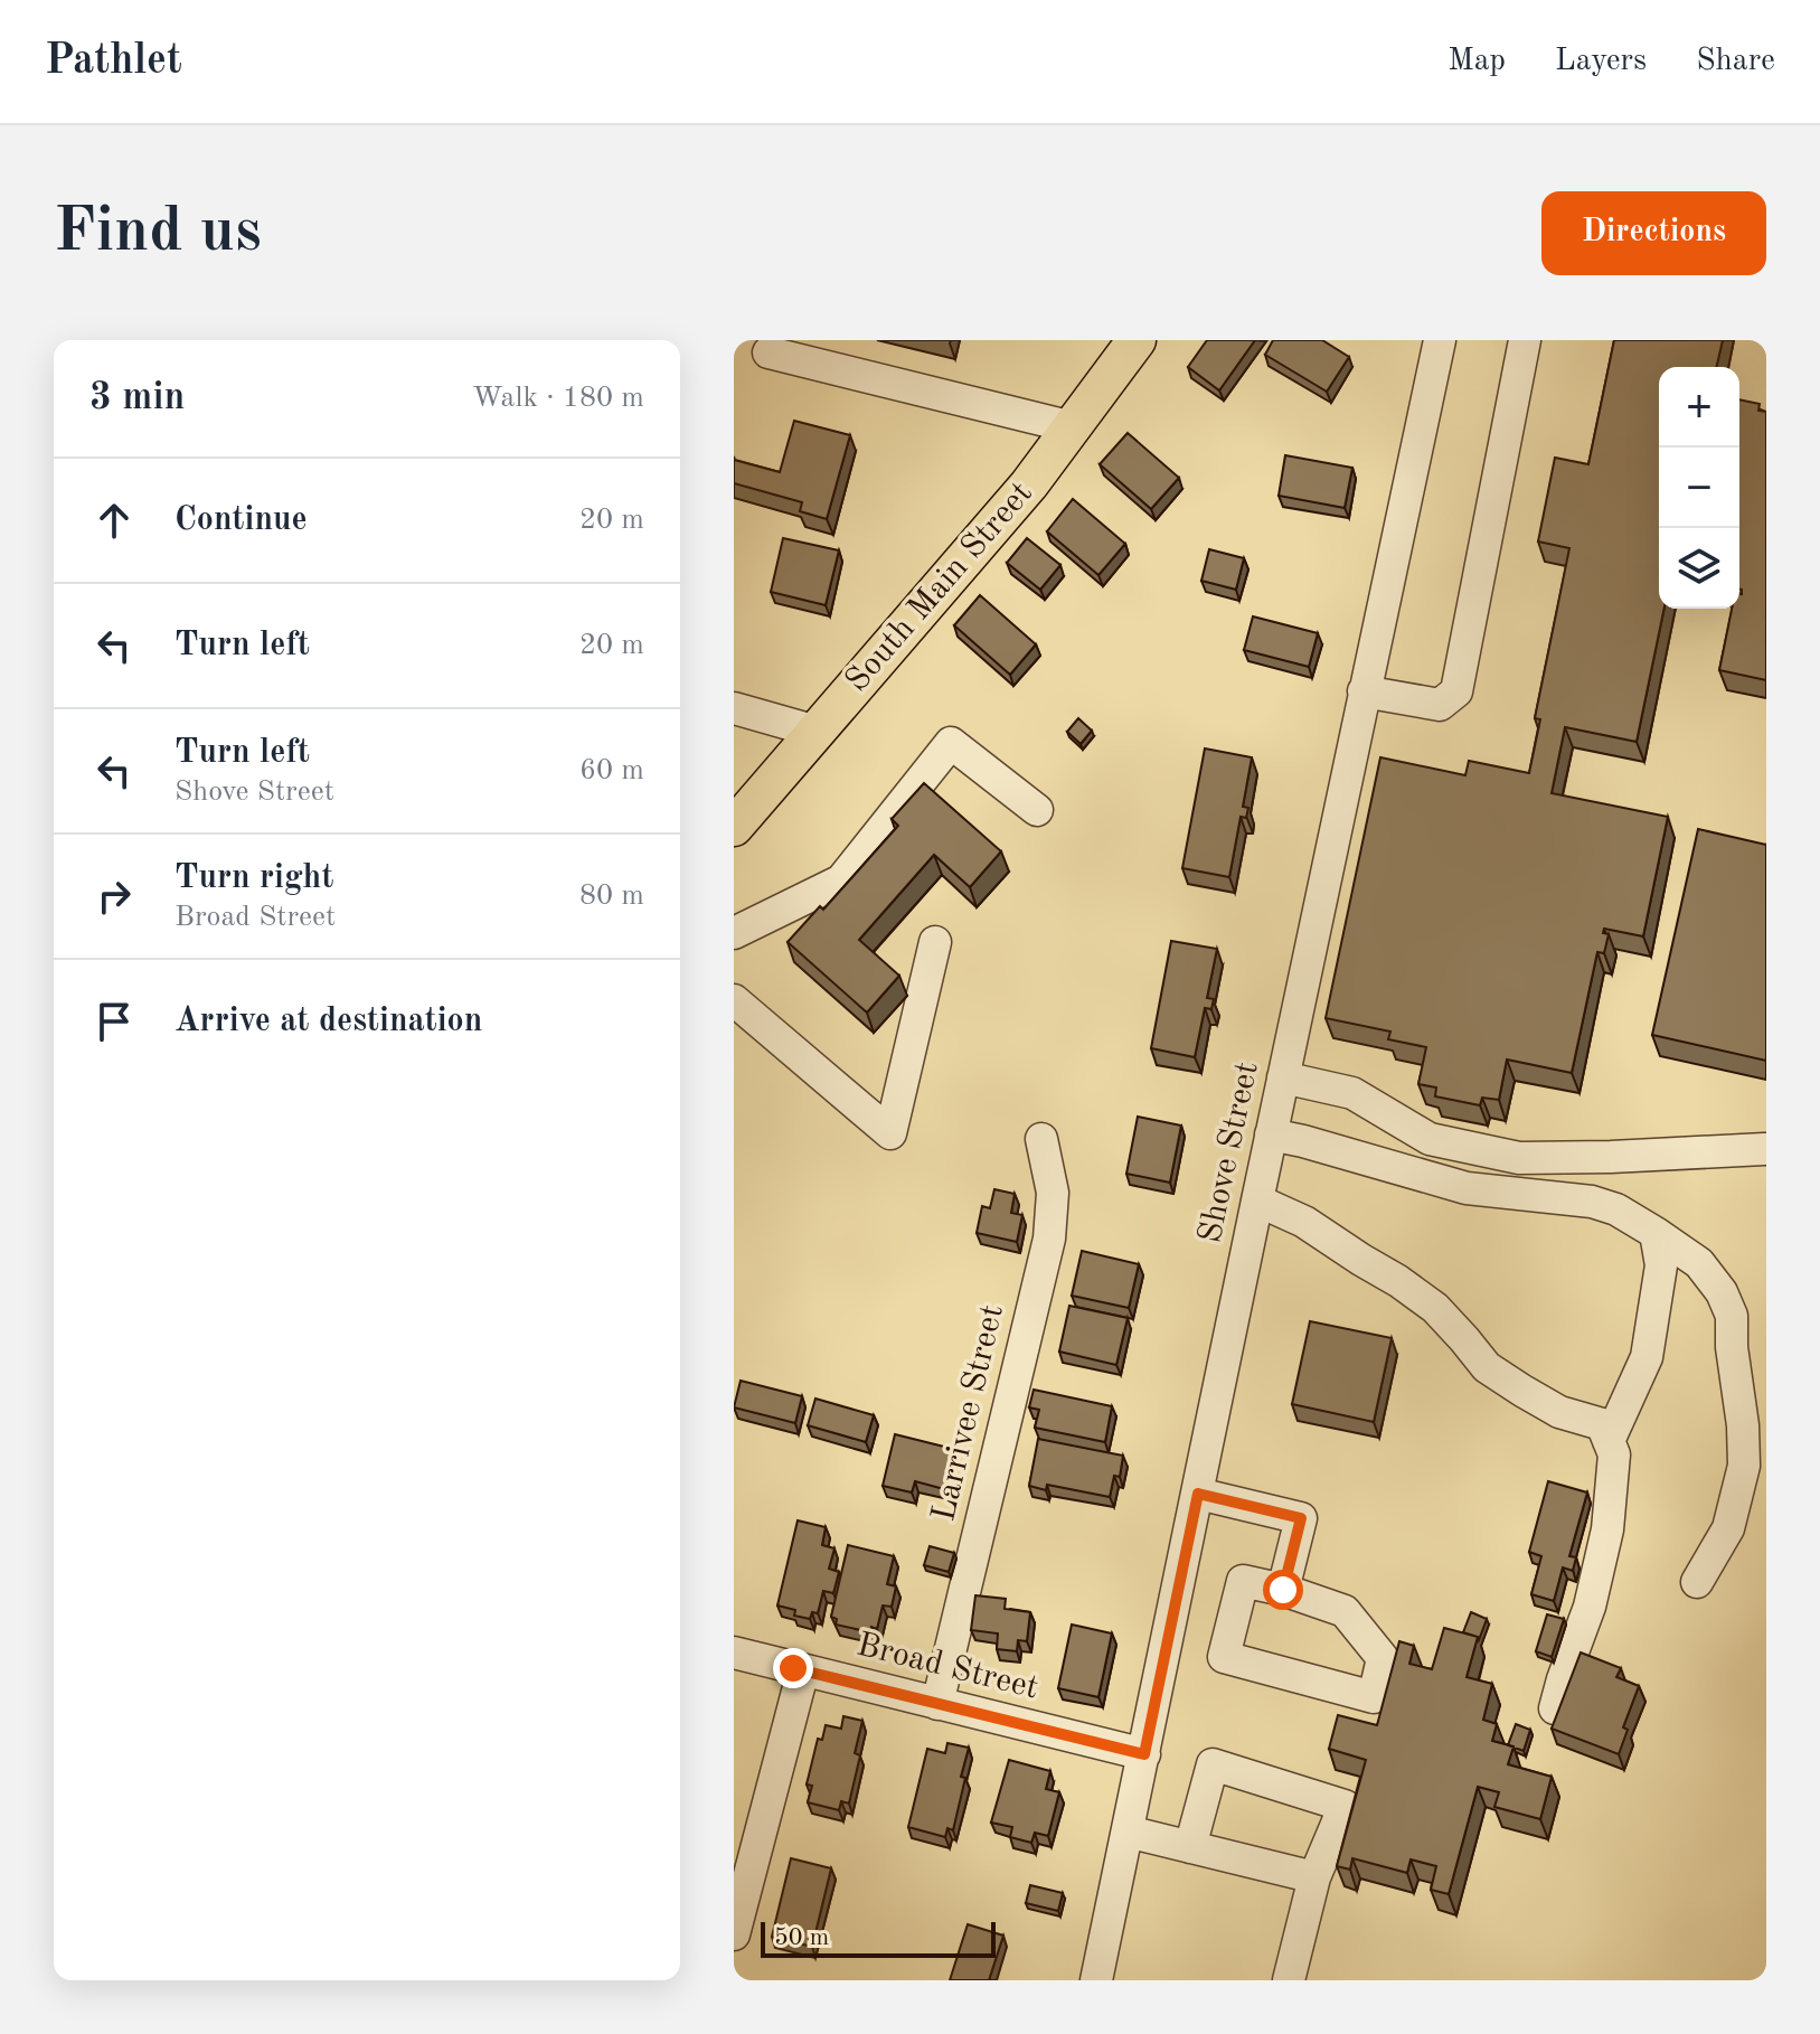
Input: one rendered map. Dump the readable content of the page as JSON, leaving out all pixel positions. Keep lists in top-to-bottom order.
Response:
{
  "streets": {
    "main road": ["South Main Street"],
    "street": ["Shove Street", "Larrivee Street", "Broad Street"]
  },
  "crossings": [
    ["Shove Street", "Broad Street"],
    ["Larrivee Street", "Broad Street"]
  ],
  "scale_bar": "50 m",
  "page": {
    "header": "Pathlet",
    "nav": ["Map", "Layers", "Share"],
    "buttons": "Directions",
    "title": "Find us",
    "heading": ["3 min", "Walk · 180 m"],
    "map_buttons": ["+", "−"],
    "list": [
      ["Continue", "20 m"],
      ["Turn left", "20 m"],
      ["Turn left", "Shove Street", "60 m"],
      ["Turn right", "Broad Street", "80 m"],
      "Arrive at destination"
    ],
    "scale": "50 m"
  }
}
